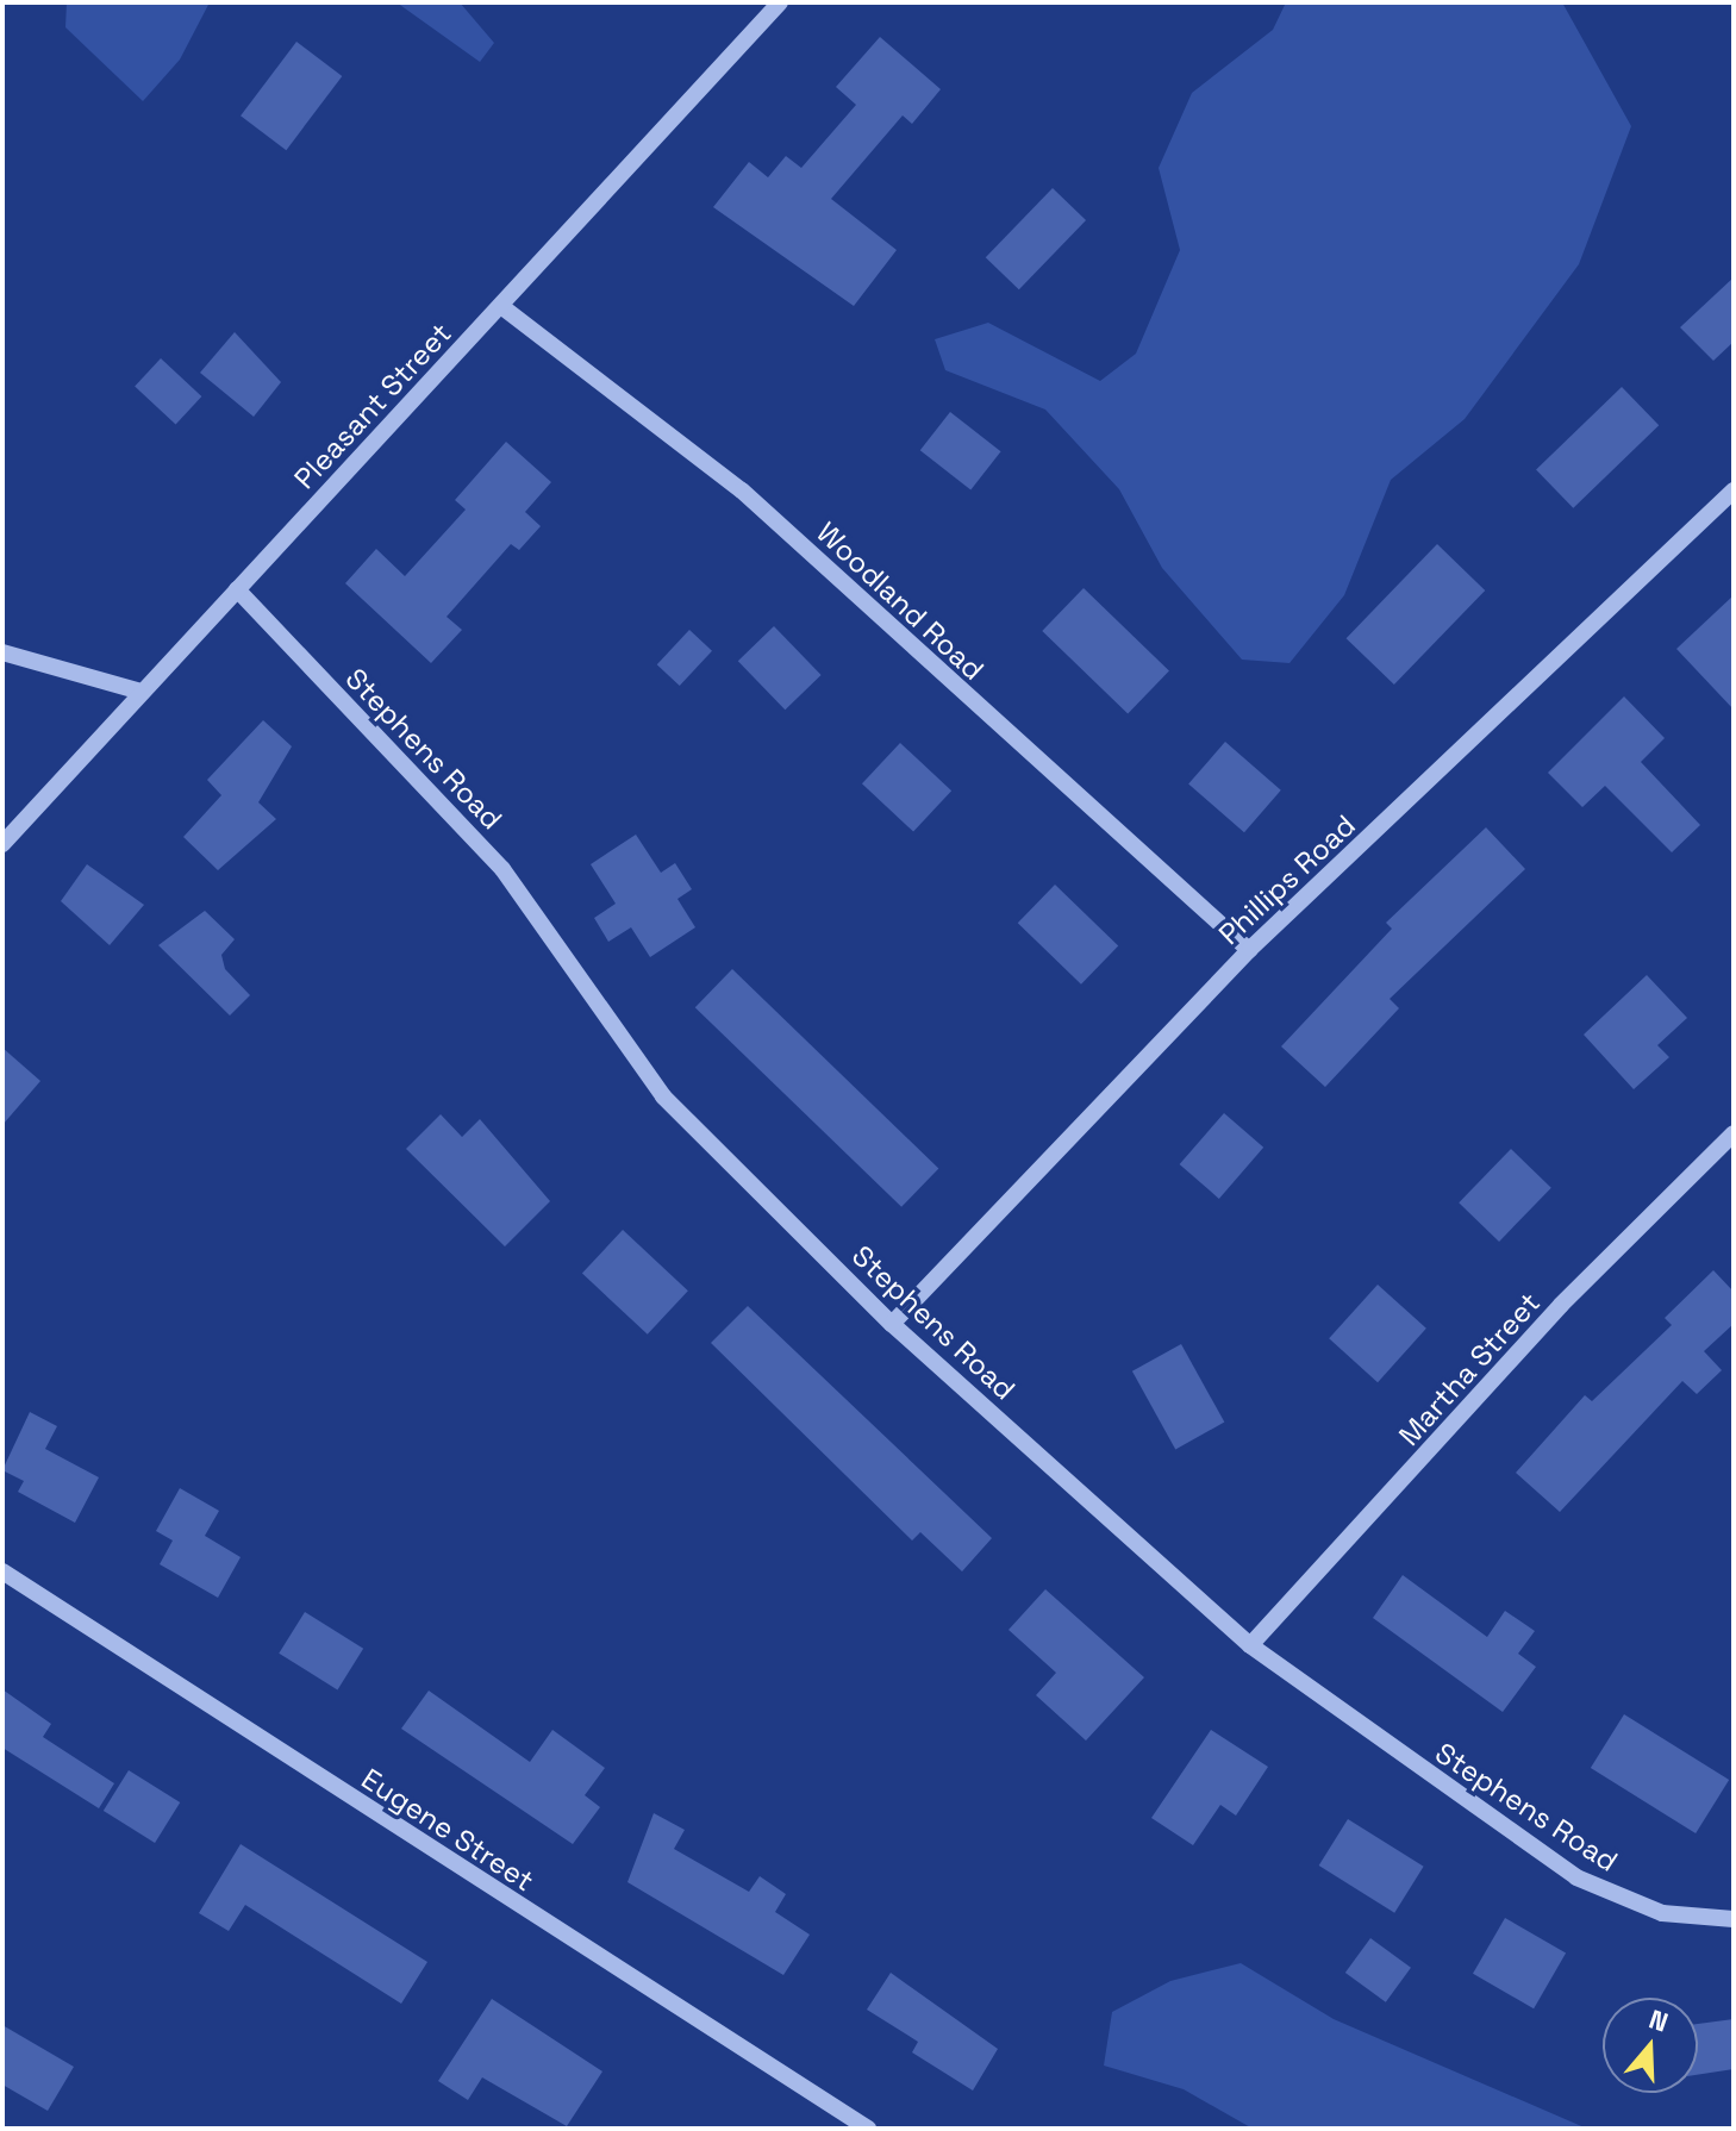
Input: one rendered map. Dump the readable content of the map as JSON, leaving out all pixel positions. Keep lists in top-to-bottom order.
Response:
{
  "streets": {
    "street": [
      "Pleasant Street",
      "Woodland Road",
      "Stephens Road",
      "Phillips Road",
      "Martha Street",
      "Eugene Street"
    ]
  },
  "crossings": [
    ["Pleasant Street", "Woodland Road"],
    ["Pleasant Street", "Stephens Road"],
    ["Woodland Road", "Phillips Road"],
    ["Stephens Road", "Phillips Road"],
    ["Stephens Road", "Martha Street"]
  ],
  "north": "top"
}
